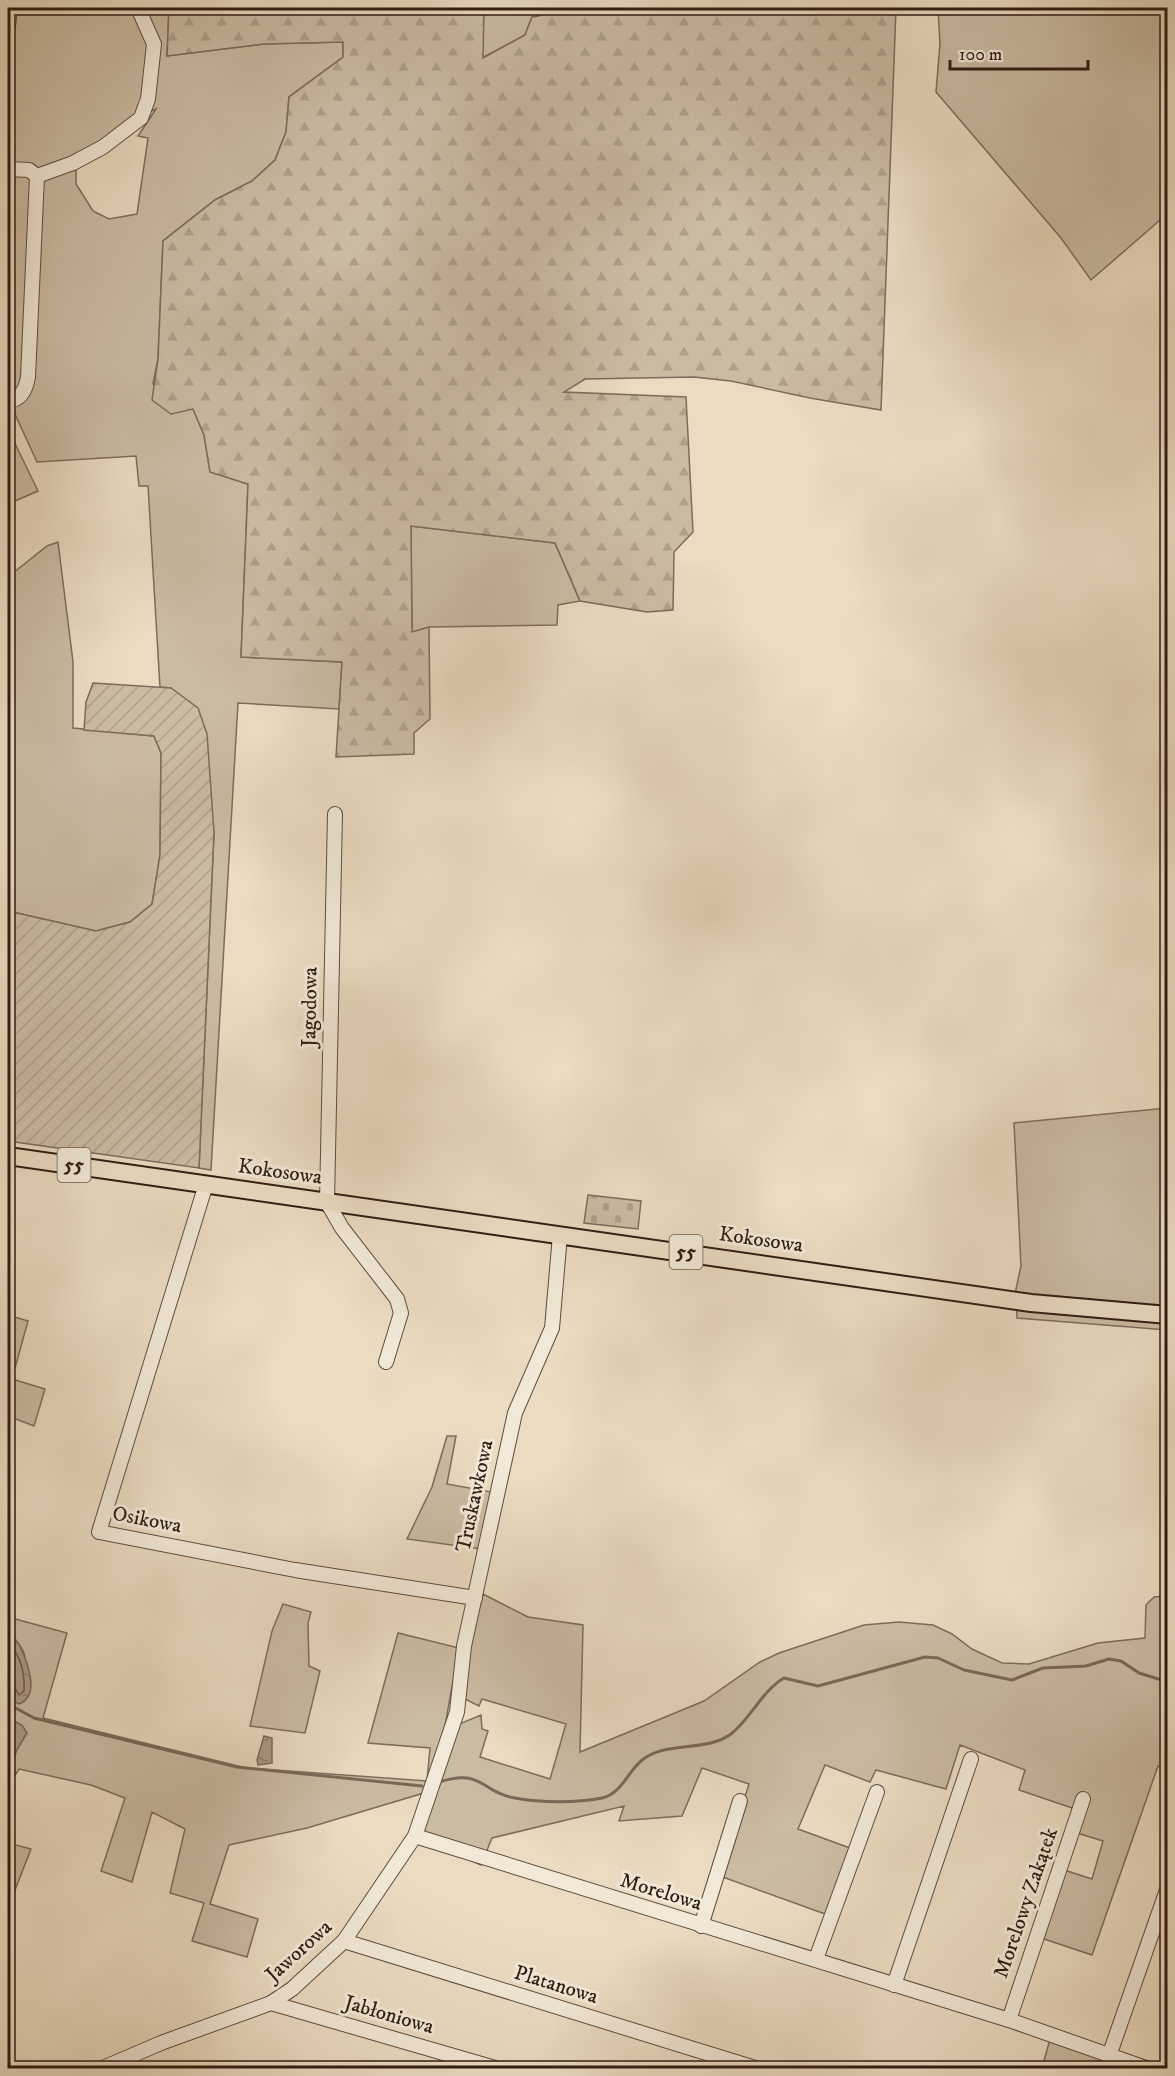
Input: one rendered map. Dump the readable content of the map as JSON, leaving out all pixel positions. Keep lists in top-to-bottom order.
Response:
{
  "streets": {
    "main road": ["55", "Kokosowa"],
    "street": [
      "Jagodowa",
      "Truskawkowa",
      "Osikowa",
      "Morelowa",
      "Morelowy Zakątek",
      "Jaworowa",
      "Platanowa",
      "Jabłoniowa"
    ]
  },
  "crossings": [
    ["Jagodowa", "Kokosowa"],
    ["55", "Kokosowa"],
    ["55", "Osikowa"],
    ["Kokosowa", "Truskawkowa"],
    ["Kokosowa", "Osikowa"],
    ["Truskawkowa", "Osikowa"],
    ["Truskawkowa", "Jaworowa"],
    ["Morelowa", "Morelowy Zakątek"],
    ["Morelowa", "Jaworowa"],
    ["Jaworowa", "Platanowa"],
    ["Jaworowa", "Jabłoniowa"]
  ],
  "scale_bar": "100 m"
}
